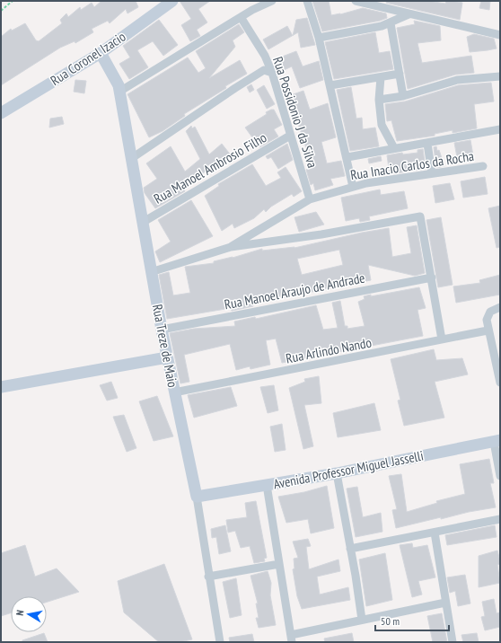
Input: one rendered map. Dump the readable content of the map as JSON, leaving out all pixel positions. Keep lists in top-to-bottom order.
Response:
{
  "streets": {
    "street": [
      "Rua Coronel Izacio",
      "Rua Possidonio J da Silva",
      "Rua Inacio Carlos da Rocha",
      "Rua Manoel Ambrosio Filho",
      "Rua Manoel Araujo de Andrade",
      "Rua Treze de Maio",
      "Rua Arlindo Nando",
      "Avenida Professor Miguel Jasselli"
    ]
  },
  "crossings": [
    ["Rua Coronel Izacio", "Rua Treze de Maio"],
    ["Rua Possidonio J da Silva", "Rua Inacio Carlos da Rocha"],
    ["Rua Possidonio J da Silva", "Rua Manoel Ambrosio Filho"],
    ["Rua Inacio Carlos da Rocha", "Rua Manoel Araujo de Andrade"],
    ["Rua Inacio Carlos da Rocha", "Rua Treze de Maio"],
    ["Rua Manoel Ambrosio Filho", "Rua Treze de Maio"],
    ["Rua Manoel Araujo de Andrade", "Rua Treze de Maio"],
    ["Rua Treze de Maio", "Rua Arlindo Nando"],
    ["Rua Treze de Maio", "Avenida Professor Miguel Jasselli"]
  ],
  "scale_bar": "50 m",
  "north": "left"
}
